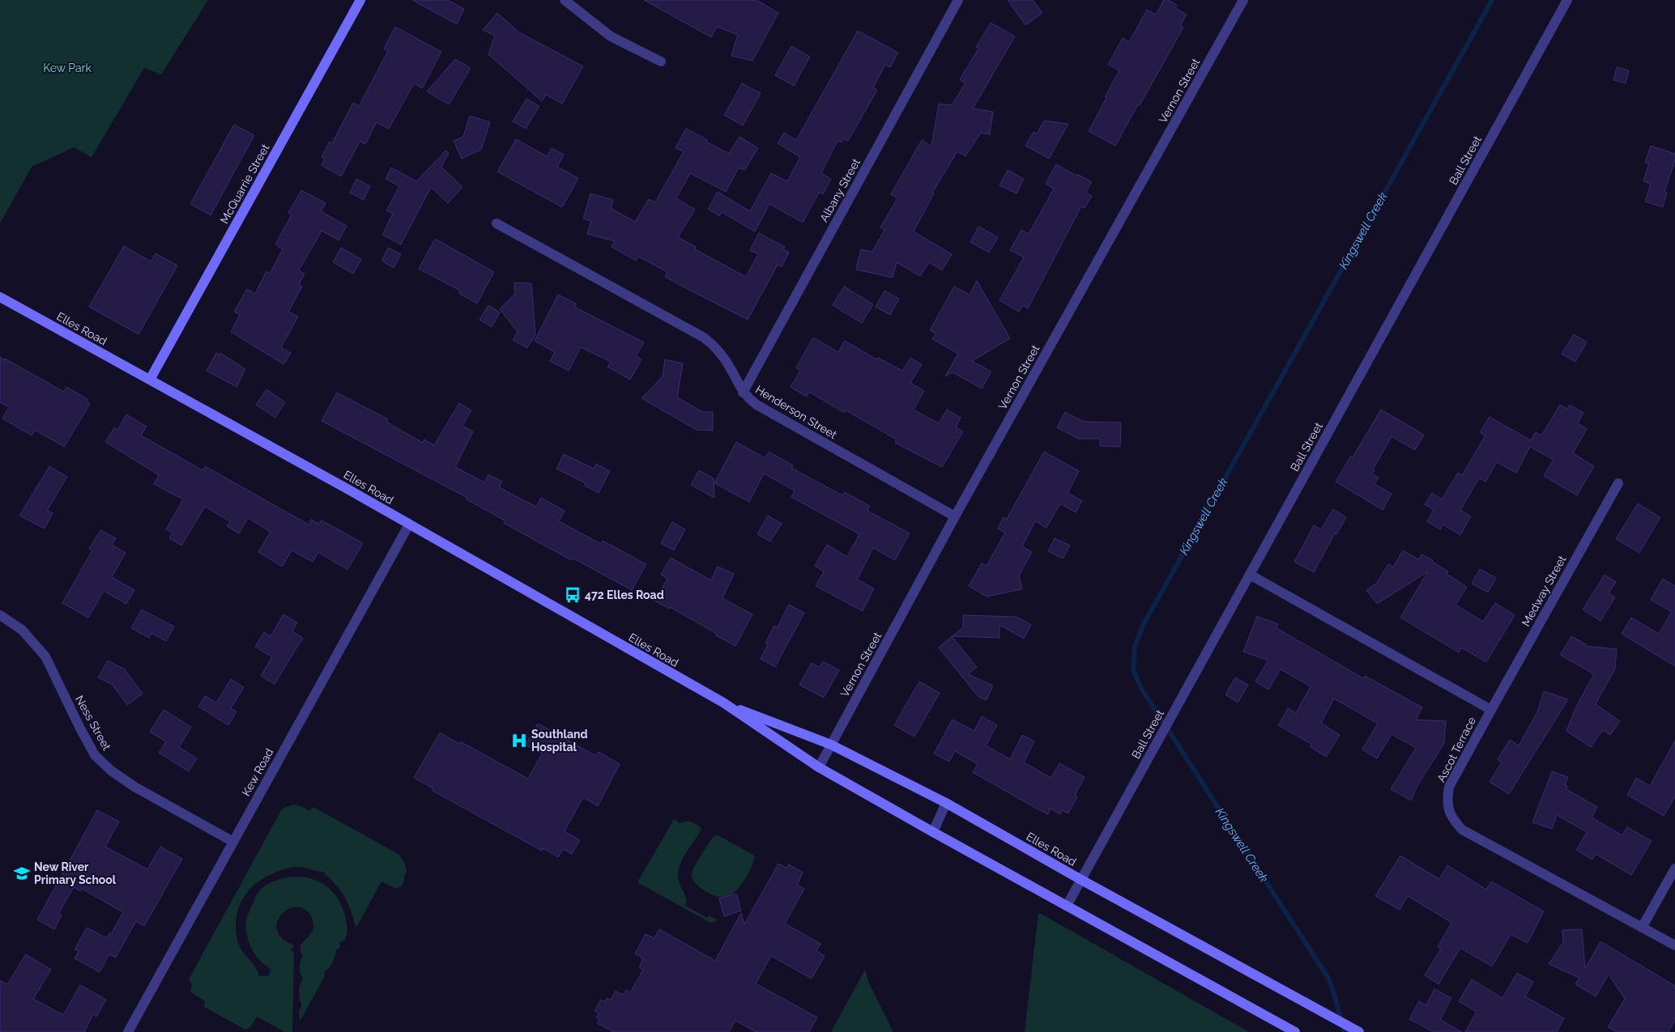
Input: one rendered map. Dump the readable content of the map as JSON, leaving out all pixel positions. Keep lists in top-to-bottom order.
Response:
{
  "streets": {
    "main road": ["McQuarrie Street", "Elles Road"],
    "street": [
      "Vernon Street",
      "Ball Street",
      "Albany Street",
      "Henderson Street",
      "Medway Street",
      "Ness Street",
      "Ascot Terrace",
      "Kew Road"
    ]
  },
  "crossings": [
    ["Vernon Street", "Elles Road"],
    ["Vernon Street", "Henderson Street"],
    ["Ball Street", "Elles Road"],
    ["Ball Street", "Ascot Terrace"],
    ["McQuarrie Street", "Elles Road"],
    ["Albany Street", "Henderson Street"],
    ["Elles Road", "Kew Road"],
    ["Medway Street", "Ascot Terrace"],
    ["Ness Street", "Kew Road"]
  ],
  "water": ["Kingswell Creek"],
  "parks": ["Kew Park"],
  "places": {
    "bus stop": ["472 Elles Road"],
    "hospital": ["Southland Hospital"],
    "school or university": ["New River Primary School"]
  }
}
